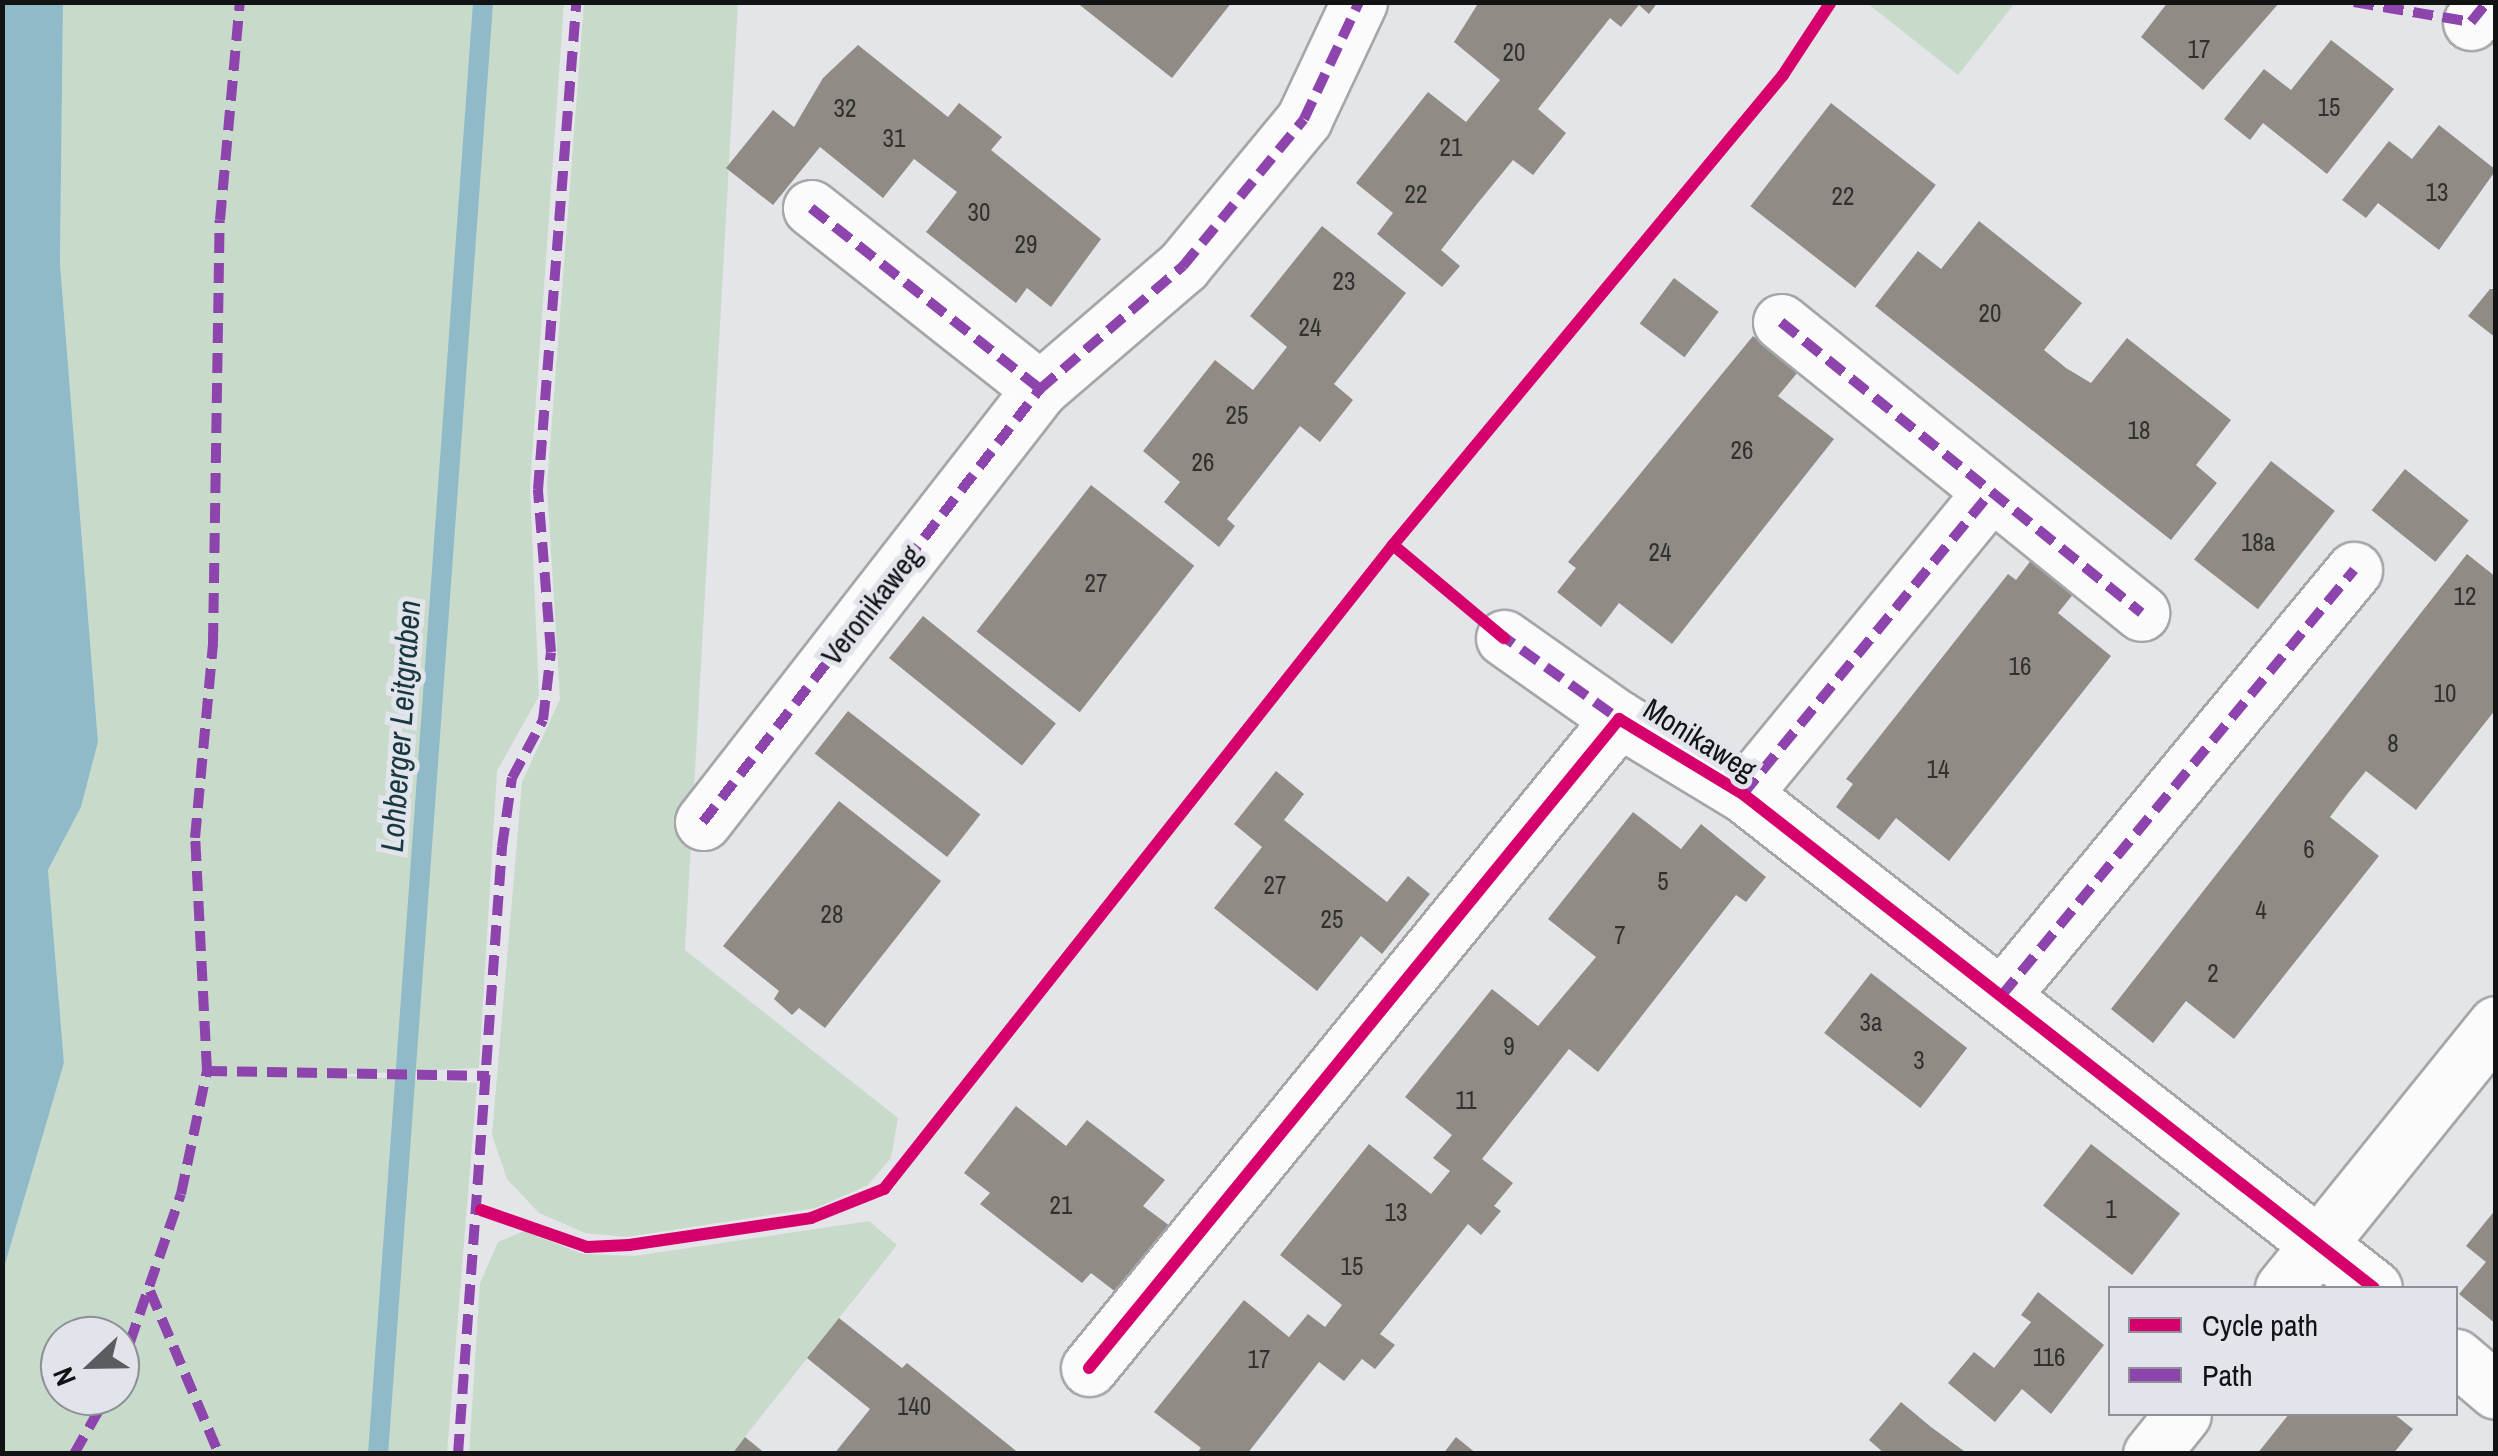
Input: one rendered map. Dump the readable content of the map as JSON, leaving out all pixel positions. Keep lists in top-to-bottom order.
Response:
{
  "streets": {
    "street": ["Veronikaweg", "Monikaweg"]
  },
  "water": ["Lohberger Leitgraben"],
  "house_numbers": [
    "17",
    "20",
    "15",
    "32",
    "31",
    "21",
    "13",
    "22",
    "22",
    "30",
    "29",
    "23",
    "20",
    "24",
    "25",
    "18",
    "26",
    "26",
    "18a",
    "24",
    "27",
    "12",
    "16",
    "10",
    "8",
    "14",
    "6",
    "5",
    "27",
    "4",
    "28",
    "25",
    "7",
    "2",
    "3a",
    "9",
    "3",
    "11",
    "21",
    "1",
    "13",
    "15",
    "116",
    "17",
    "140"
  ],
  "legend": ["Cycle path", "Path"],
  "north": "left"
}
